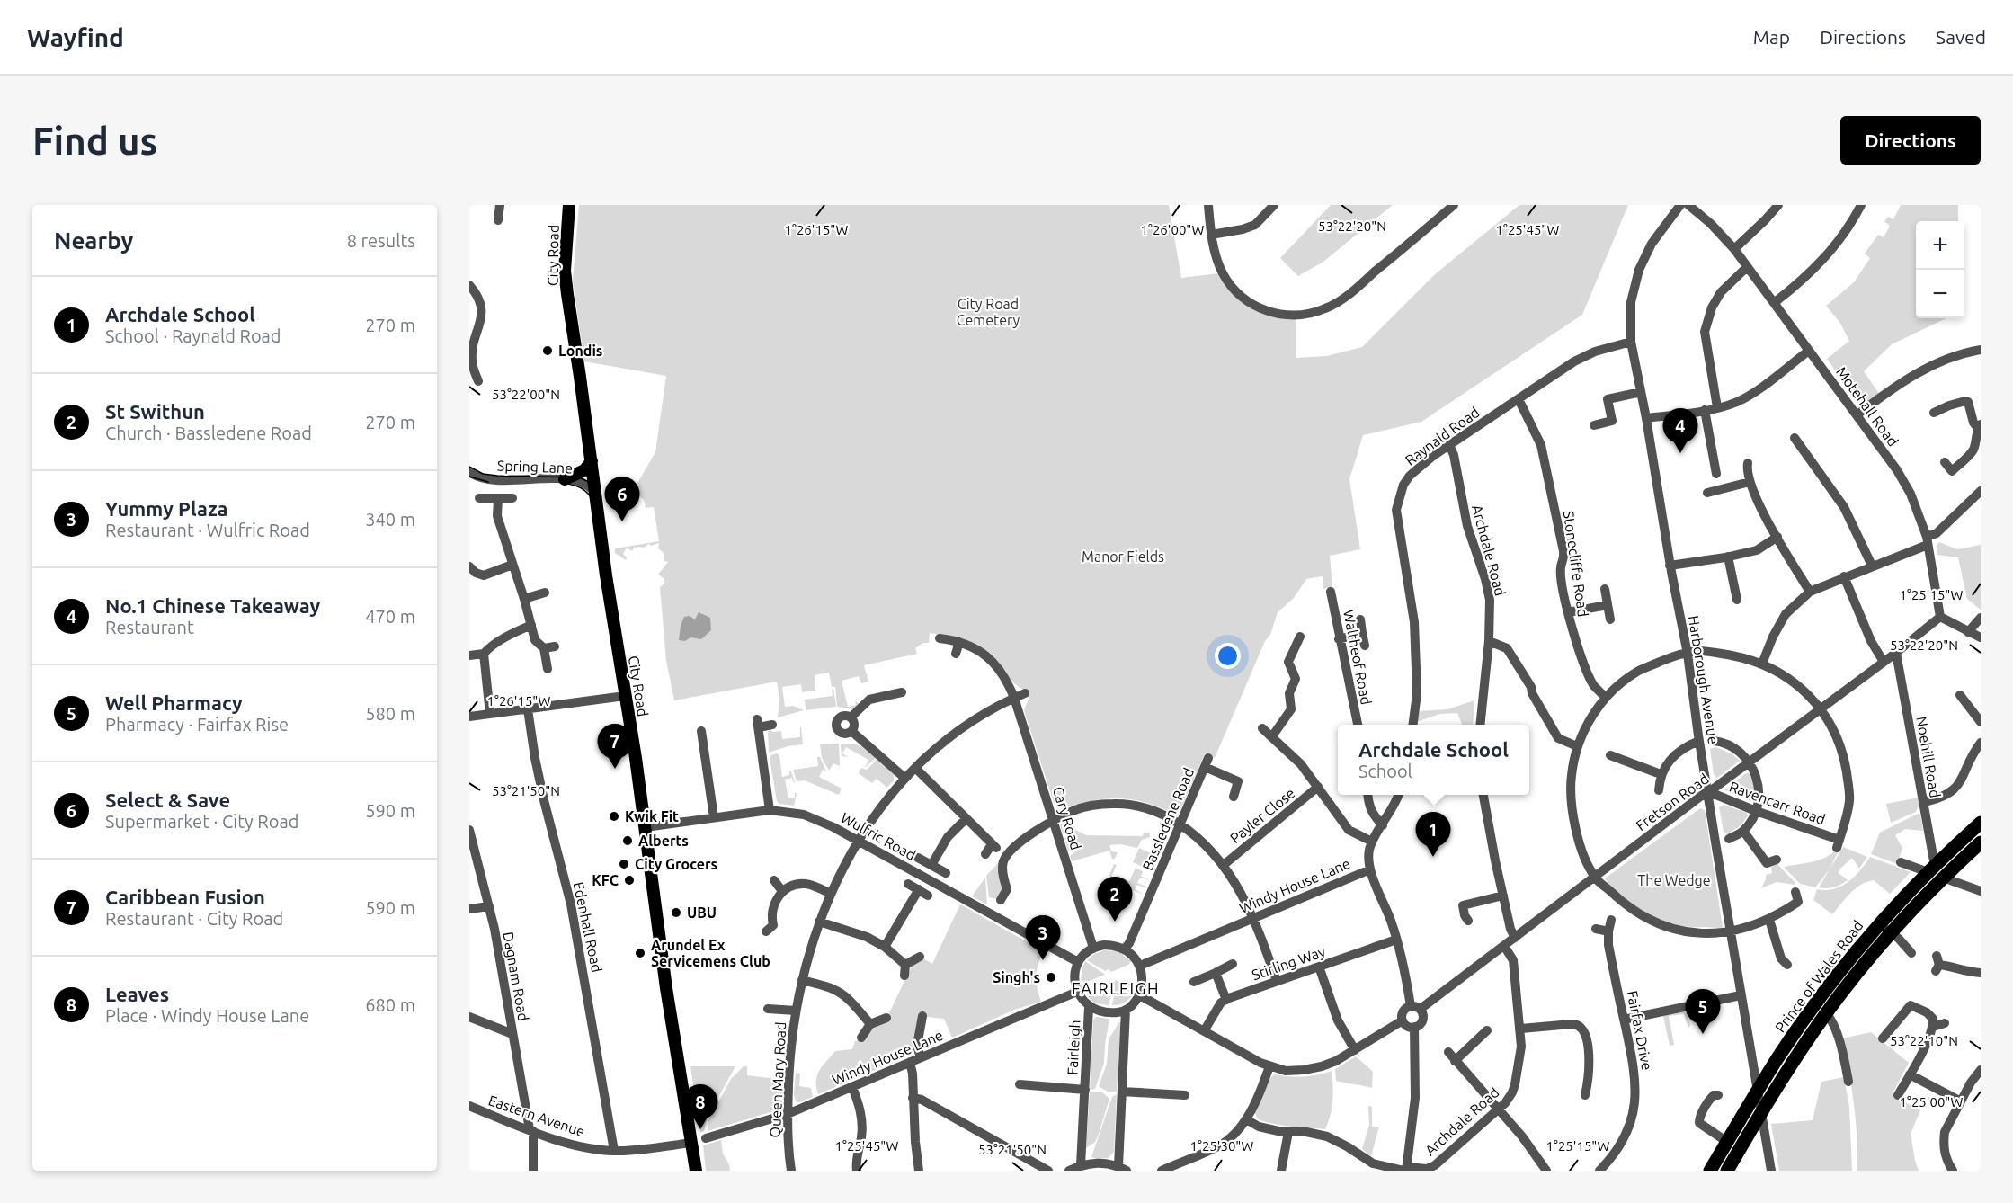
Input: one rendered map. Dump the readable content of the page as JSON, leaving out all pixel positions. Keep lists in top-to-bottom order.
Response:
{
  "streets": {
    "highway": ["Prince of Wales Road"],
    "main road": ["City Road"],
    "street": [
      "Motehall Road",
      "Raynald Road",
      "Spring Lane",
      "Archdale Road",
      "Stonecliffe Road",
      "Waltheof Road",
      "Harborough Avenue",
      "Noehill Road",
      "Fretson Road",
      "Ravencarr Road",
      "Payler Close",
      "Cary Road",
      "Bassledene Road",
      "Wulfric Road",
      "Windy House Lane",
      "Edenhall Road",
      "Stirling Way",
      "Dagnam Road",
      "Fairfax Drive",
      "Fairleigh",
      "Queen Mary Road",
      "Eastern Avenue"
    ]
  },
  "crossings": [
    ["City Road", "Spring Lane"],
    ["City Road", "Wulfric Road"],
    ["City Road", "Eastern Avenue"],
    ["Motehall Road", "Fretson Road"],
    ["Raynald Road", "Archdale Road"],
    ["Raynald Road", "Stonecliffe Road"],
    ["Raynald Road", "Harborough Avenue"],
    ["Archdale Road", "Fretson Road"],
    ["Harborough Avenue", "Fretson Road"],
    ["Harborough Avenue", "Ravencarr Road"],
    ["Harborough Avenue", "Prince of Wales Road"],
    ["Noehill Road", "Fretson Road"],
    ["Noehill Road", "Prince of Wales Road"],
    ["Fretson Road", "Ravencarr Road"],
    ["Cary Road", "Bassledene Road"],
    ["Cary Road", "Wulfric Road"],
    ["Cary Road", "Windy House Lane"],
    ["Cary Road", "Fairleigh"],
    ["Cary Road", "Queen Mary Road"],
    ["Bassledene Road", "Wulfric Road"],
    ["Bassledene Road", "Windy House Lane"],
    ["Bassledene Road", "Fairleigh"],
    ["Wulfric Road", "Windy House Lane"],
    ["Wulfric Road", "Fairleigh"],
    ["Wulfric Road", "Queen Mary Road"],
    ["Windy House Lane", "Fairleigh"],
    ["Windy House Lane", "Queen Mary Road"],
    ["Edenhall Road", "Eastern Avenue"],
    ["Dagnam Road", "Eastern Avenue"]
  ],
  "districts": ["FAIRLEIGH"],
  "parks": ["City Road Cemetery", "Manor Fields", "The Wedge"],
  "places": [
    "Londis",
    "Kwik Fit",
    "Alberts",
    "City Grocers",
    "KFC",
    "UBU",
    "Arundel Ex Servicemens Club",
    "Singh's"
  ],
  "page": {
    "header": "Wayfind",
    "nav": ["Map", "Directions", "Saved"],
    "buttons": "Directions",
    "title": "Find us",
    "heading": ["Nearby", "8 results"],
    "map_buttons": ["+", "−"],
    "list": [
      {
        "mark": "1",
        "name": "Archdale School",
        "note": "School · Raynald Road",
        "value": "270 m"
      },
      {
        "mark": "2",
        "name": "St Swithun",
        "note": "Church · Bassledene Road",
        "value": "270 m"
      },
      {
        "mark": "3",
        "name": "Yummy Plaza",
        "note": "Restaurant · Wulfric Road",
        "value": "340 m"
      },
      {
        "mark": "4",
        "name": "No.1 Chinese Takeaway",
        "note": "Restaurant",
        "value": "470 m"
      },
      {
        "mark": "5",
        "name": "Well Pharmacy",
        "note": "Pharmacy · Fairfax Rise",
        "value": "580 m"
      },
      {
        "mark": "6",
        "name": "Select & Save",
        "note": "Supermarket · City Road",
        "value": "590 m"
      },
      {
        "mark": "7",
        "name": "Caribbean Fusion",
        "note": "Restaurant · City Road",
        "value": "590 m"
      },
      {
        "mark": "8",
        "name": "Leaves",
        "note": "Place · Windy House Lane",
        "value": "680 m"
      }
    ],
    "pins": [
      "4",
      "6",
      "7",
      "1",
      "2",
      "3",
      "5",
      "8"
    ],
    "popup": ["Archdale School", "School"]
  },
  "coordinates": [
    "53°22'20\"N",
    "1°26'15\"W",
    "1°26'00\"W",
    "1°25'45\"W",
    "53°22'00\"N",
    "1°25'15\"W",
    "53°21'50\"N",
    "53°22'10\"N",
    "1°25'00\"W",
    "1°25'30\"W"
  ]
}
